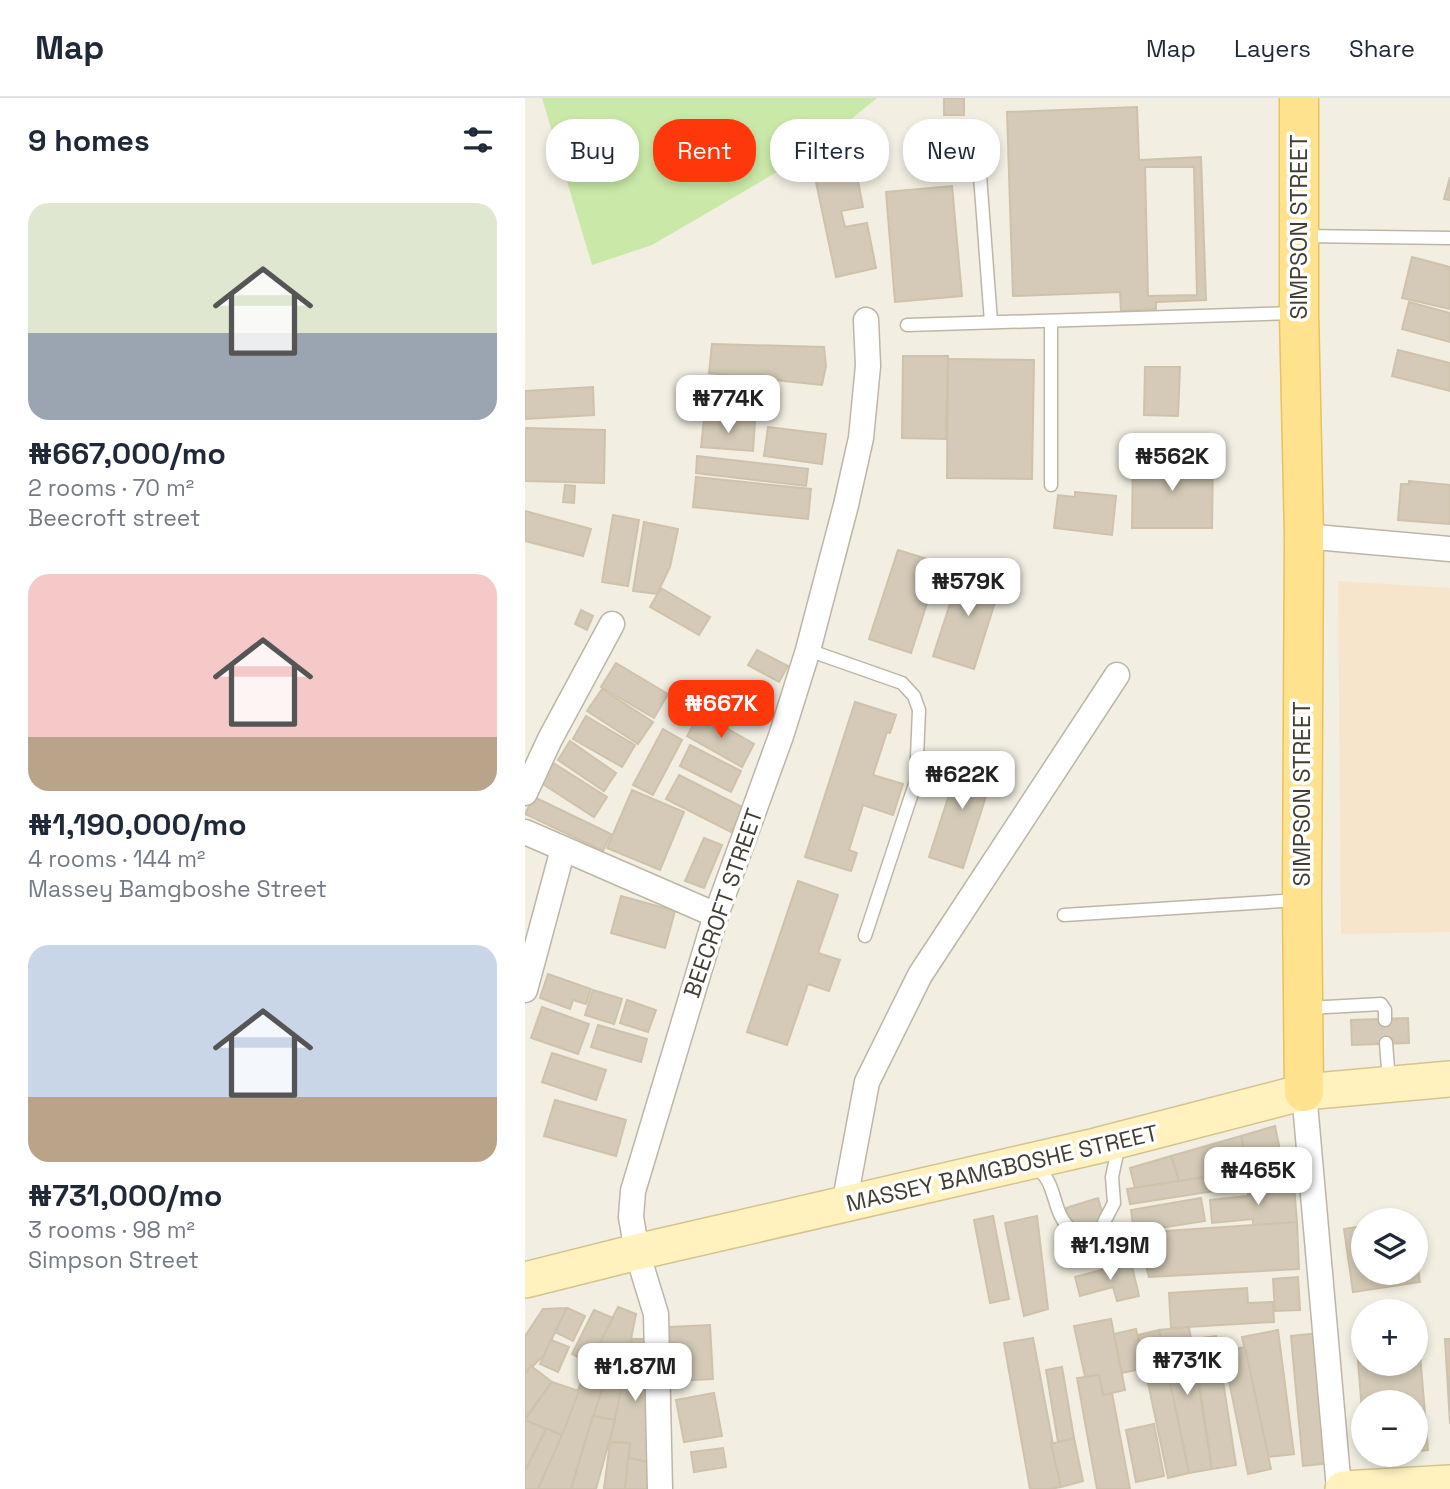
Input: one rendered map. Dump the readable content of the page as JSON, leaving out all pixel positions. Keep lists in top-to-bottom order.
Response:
{
  "streets": {
    "main road": ["SIMPSON STREET", "MASSEY BAMGBOSHE STREET"],
    "street": ["BEECROFT STREET"]
  },
  "crossings": [
    ["SIMPSON STREET", "MASSEY BAMGBOSHE STREET"],
    ["BEECROFT STREET", "MASSEY BAMGBOSHE STREET"]
  ],
  "page": {
    "header": "Map",
    "nav": ["Map", "Layers", "Share"],
    "heading": "9 homes",
    "chip": [
      "Buy",
      "Rent",
      "Filters",
      "New"
    ],
    "list": [
      {
        "name": "₦667,000/mo",
        "note": "2 rooms · 70 m² · Beecroft street"
      },
      {
        "name": "₦1,190,000/mo",
        "note": "4 rooms · 144 m² · Massey Bamgboshe Street"
      },
      {
        "name": "₦731,000/mo",
        "note": "3 rooms · 98 m² · Simpson Street"
      }
    ],
    "price": [
      "₦774K",
      "₦562K",
      "₦579K",
      "₦667K",
      "₦622K",
      "₦465K",
      "₦1.19M",
      "₦731K",
      "₦1.87M"
    ],
    "map_buttons": ["+", "−"]
  }
}
